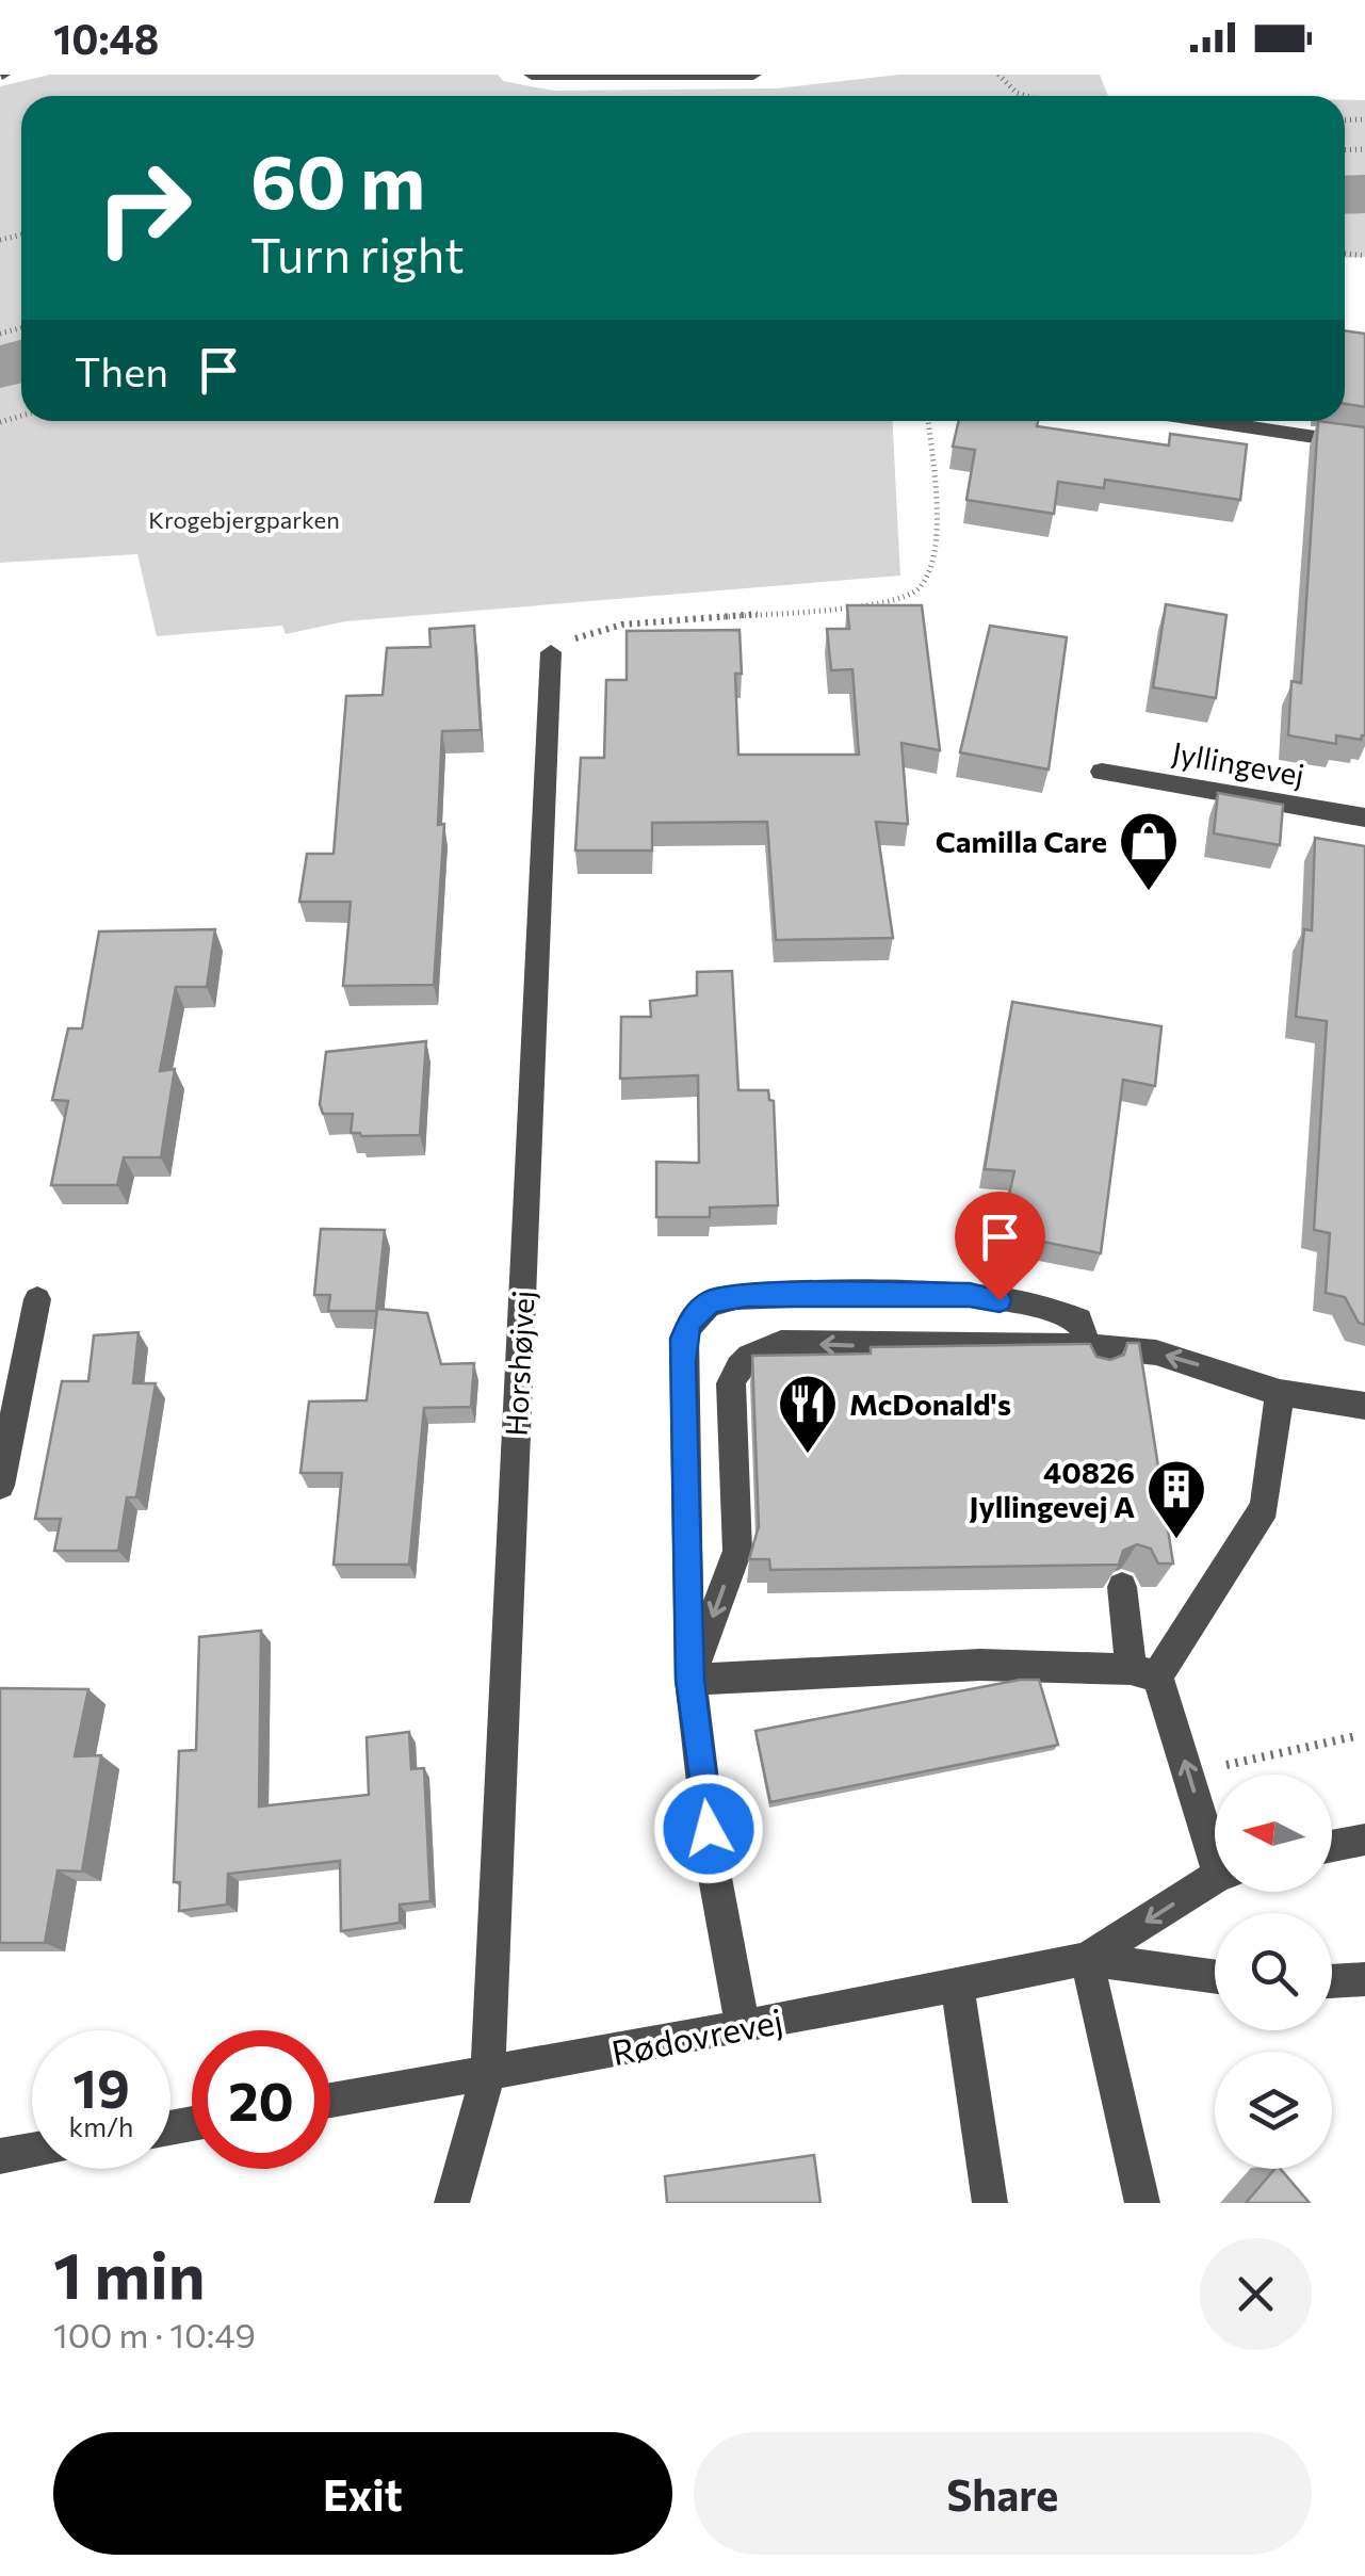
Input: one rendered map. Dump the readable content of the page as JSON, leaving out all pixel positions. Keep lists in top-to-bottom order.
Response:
{
  "streets": {
    "street": ["Jyllingevej", "Horshøjvej", "Rødovrevej"]
  },
  "crossings": [
    ["Horshøjvej", "Rødovrevej"]
  ],
  "parks": ["Krogebjergparken"],
  "places": {
    "shop": ["Camilla Care"],
    "restaurant": ["McDonald's"],
    "building": ["40826 Jyllingevej A"]
  },
  "north": "left",
  "page": {
    "status": "10:48",
    "turn": ["60 m", "Turn right"],
    "then": "Then",
    "speed": "19 km/h",
    "limit": "20",
    "heading": ["1 min", "100 m · 10:49"],
    "buttons": ["Exit", "Share"]
  }
}
